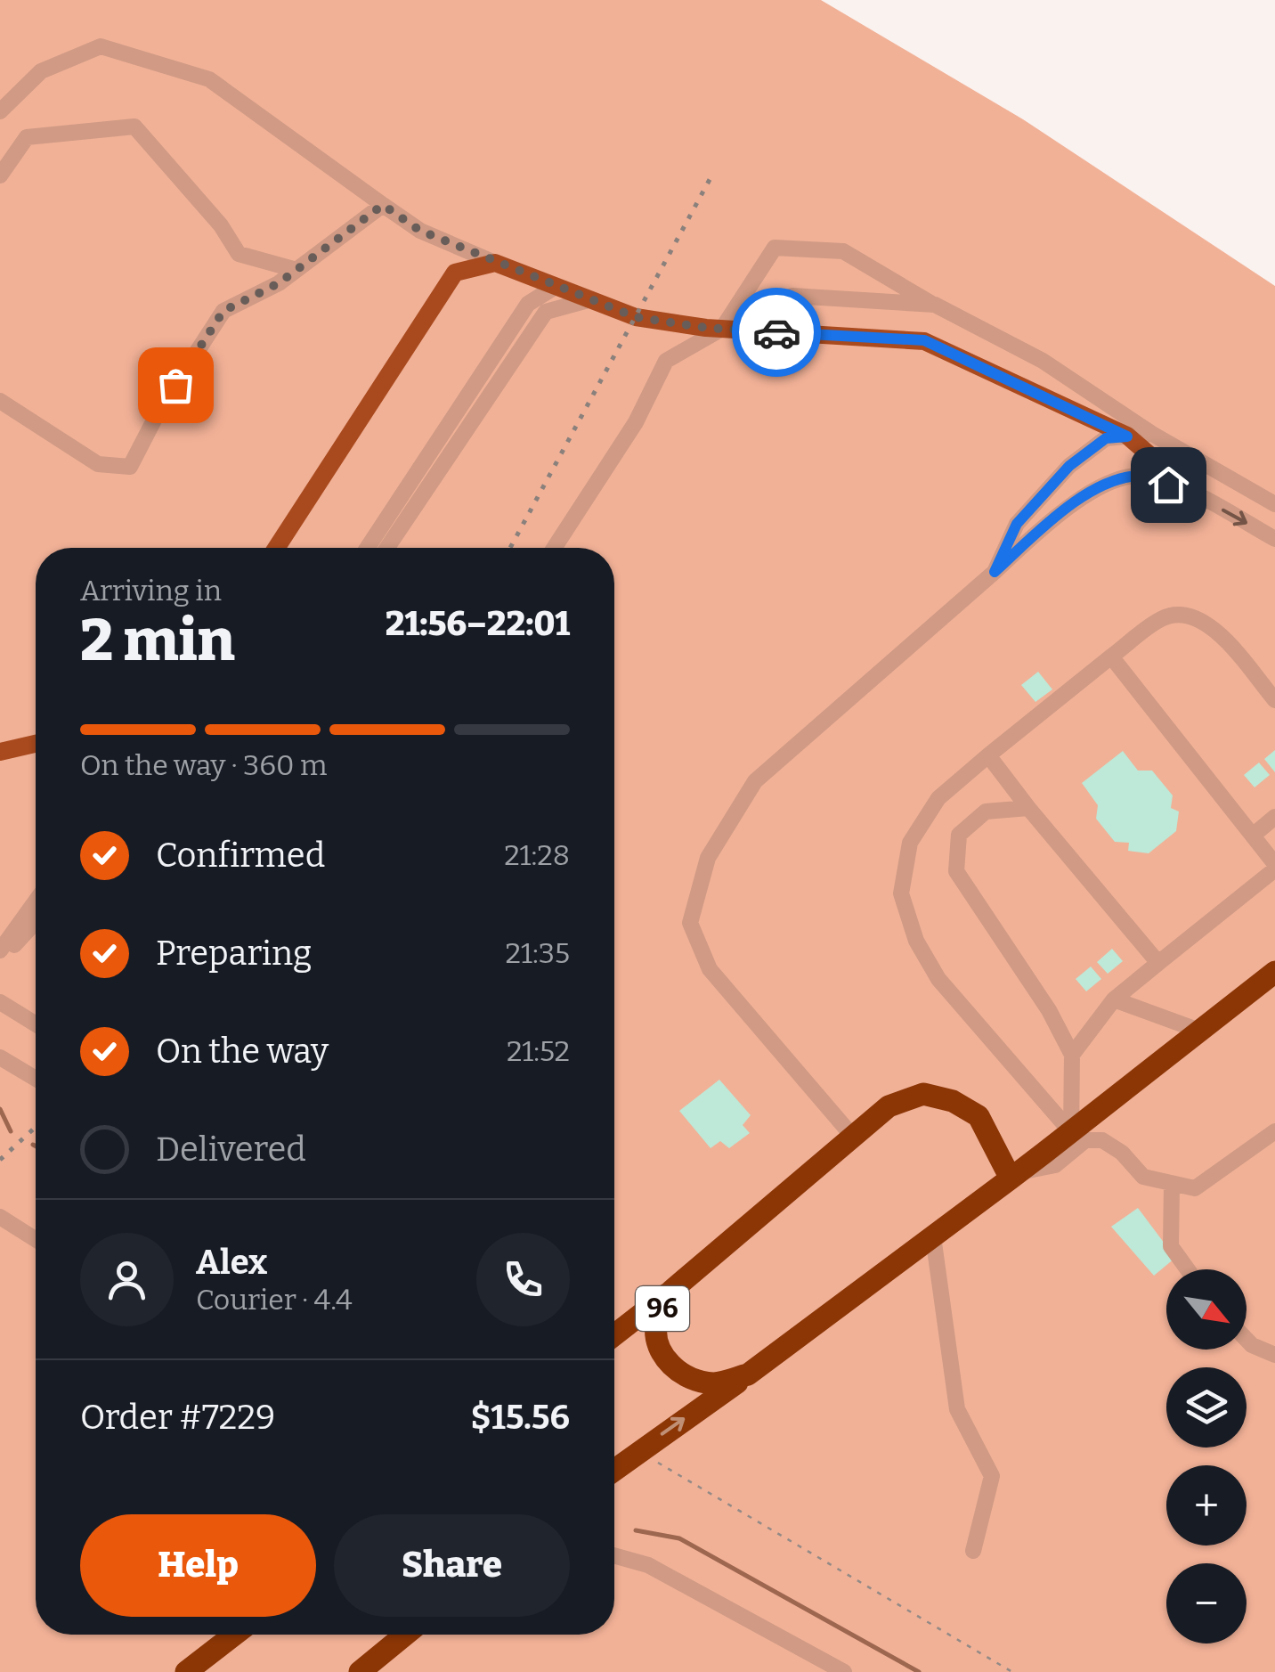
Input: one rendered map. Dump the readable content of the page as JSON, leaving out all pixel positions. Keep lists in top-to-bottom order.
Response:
{
  "streets": {
    "highway": ["96"]
  },
  "north": "bottom right",
  "page": {
    "heading": ["2 min", "Arriving in", "21:56–22:01"],
    "panel": [
      "Alex",
      "Courier · 4.4",
      "Order #7229",
      "$15.56"
    ],
    "bar": "On the way · 360 m",
    "list": [
      ["Confirmed", "21:28"],
      ["Preparing", "21:35"],
      ["On the way", "21:52"],
      "Delivered"
    ],
    "map_buttons": ["+", "−"],
    "buttons": ["Help", "Share"]
  }
}
